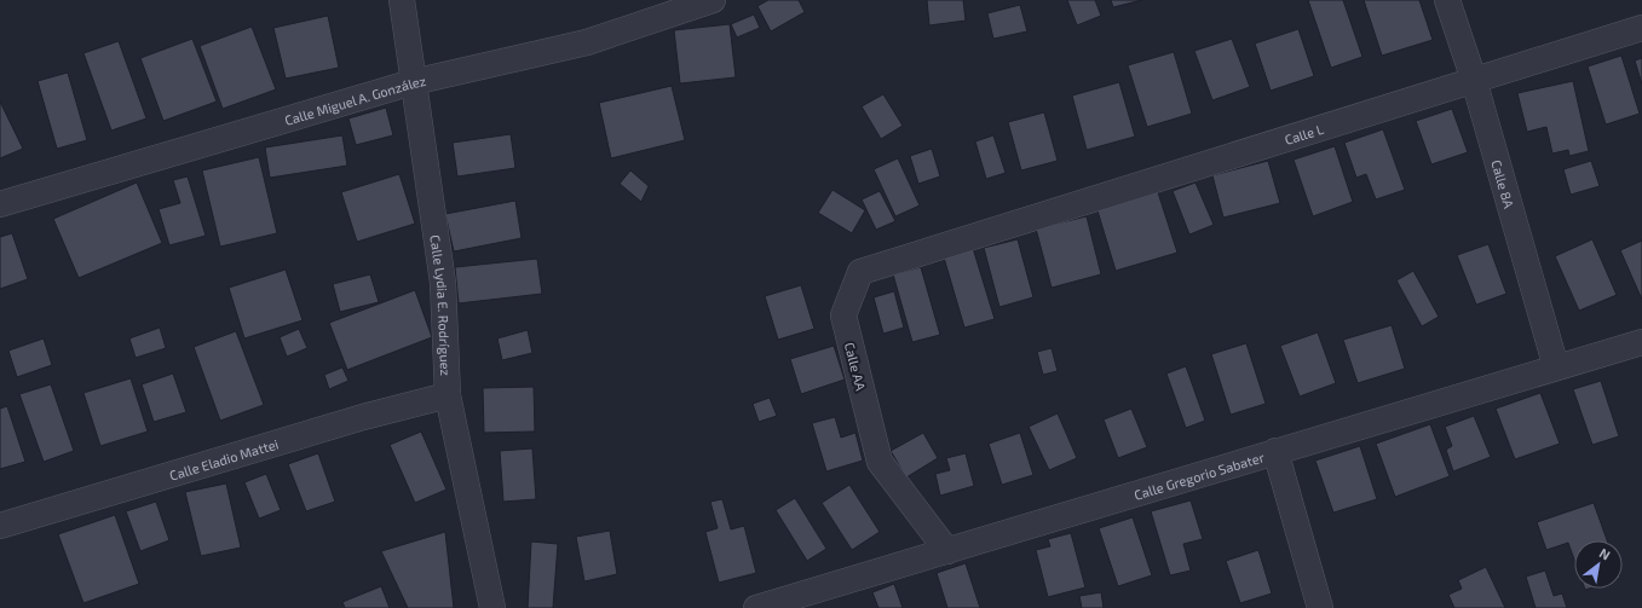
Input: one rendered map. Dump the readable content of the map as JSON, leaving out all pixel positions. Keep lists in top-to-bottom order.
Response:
{
  "streets": {
    "street": [
      "Calle Miguel A. González",
      "Calle L",
      "Calle 8A",
      "Calle Lydia E. Rodríguez",
      "Calle AA",
      "Calle Eladio Mattei",
      "Calle Gregorio Sabater"
    ]
  },
  "crossings": [
    ["Calle Miguel A. González", "Calle Lydia E. Rodríguez"],
    ["Calle L", "Calle 8A"],
    ["Calle L", "Calle AA"],
    ["Calle 8A", "Calle Gregorio Sabater"],
    ["Calle Lydia E. Rodríguez", "Calle Eladio Mattei"],
    ["Calle AA", "Calle Gregorio Sabater"]
  ],
  "north": "top right"
}
